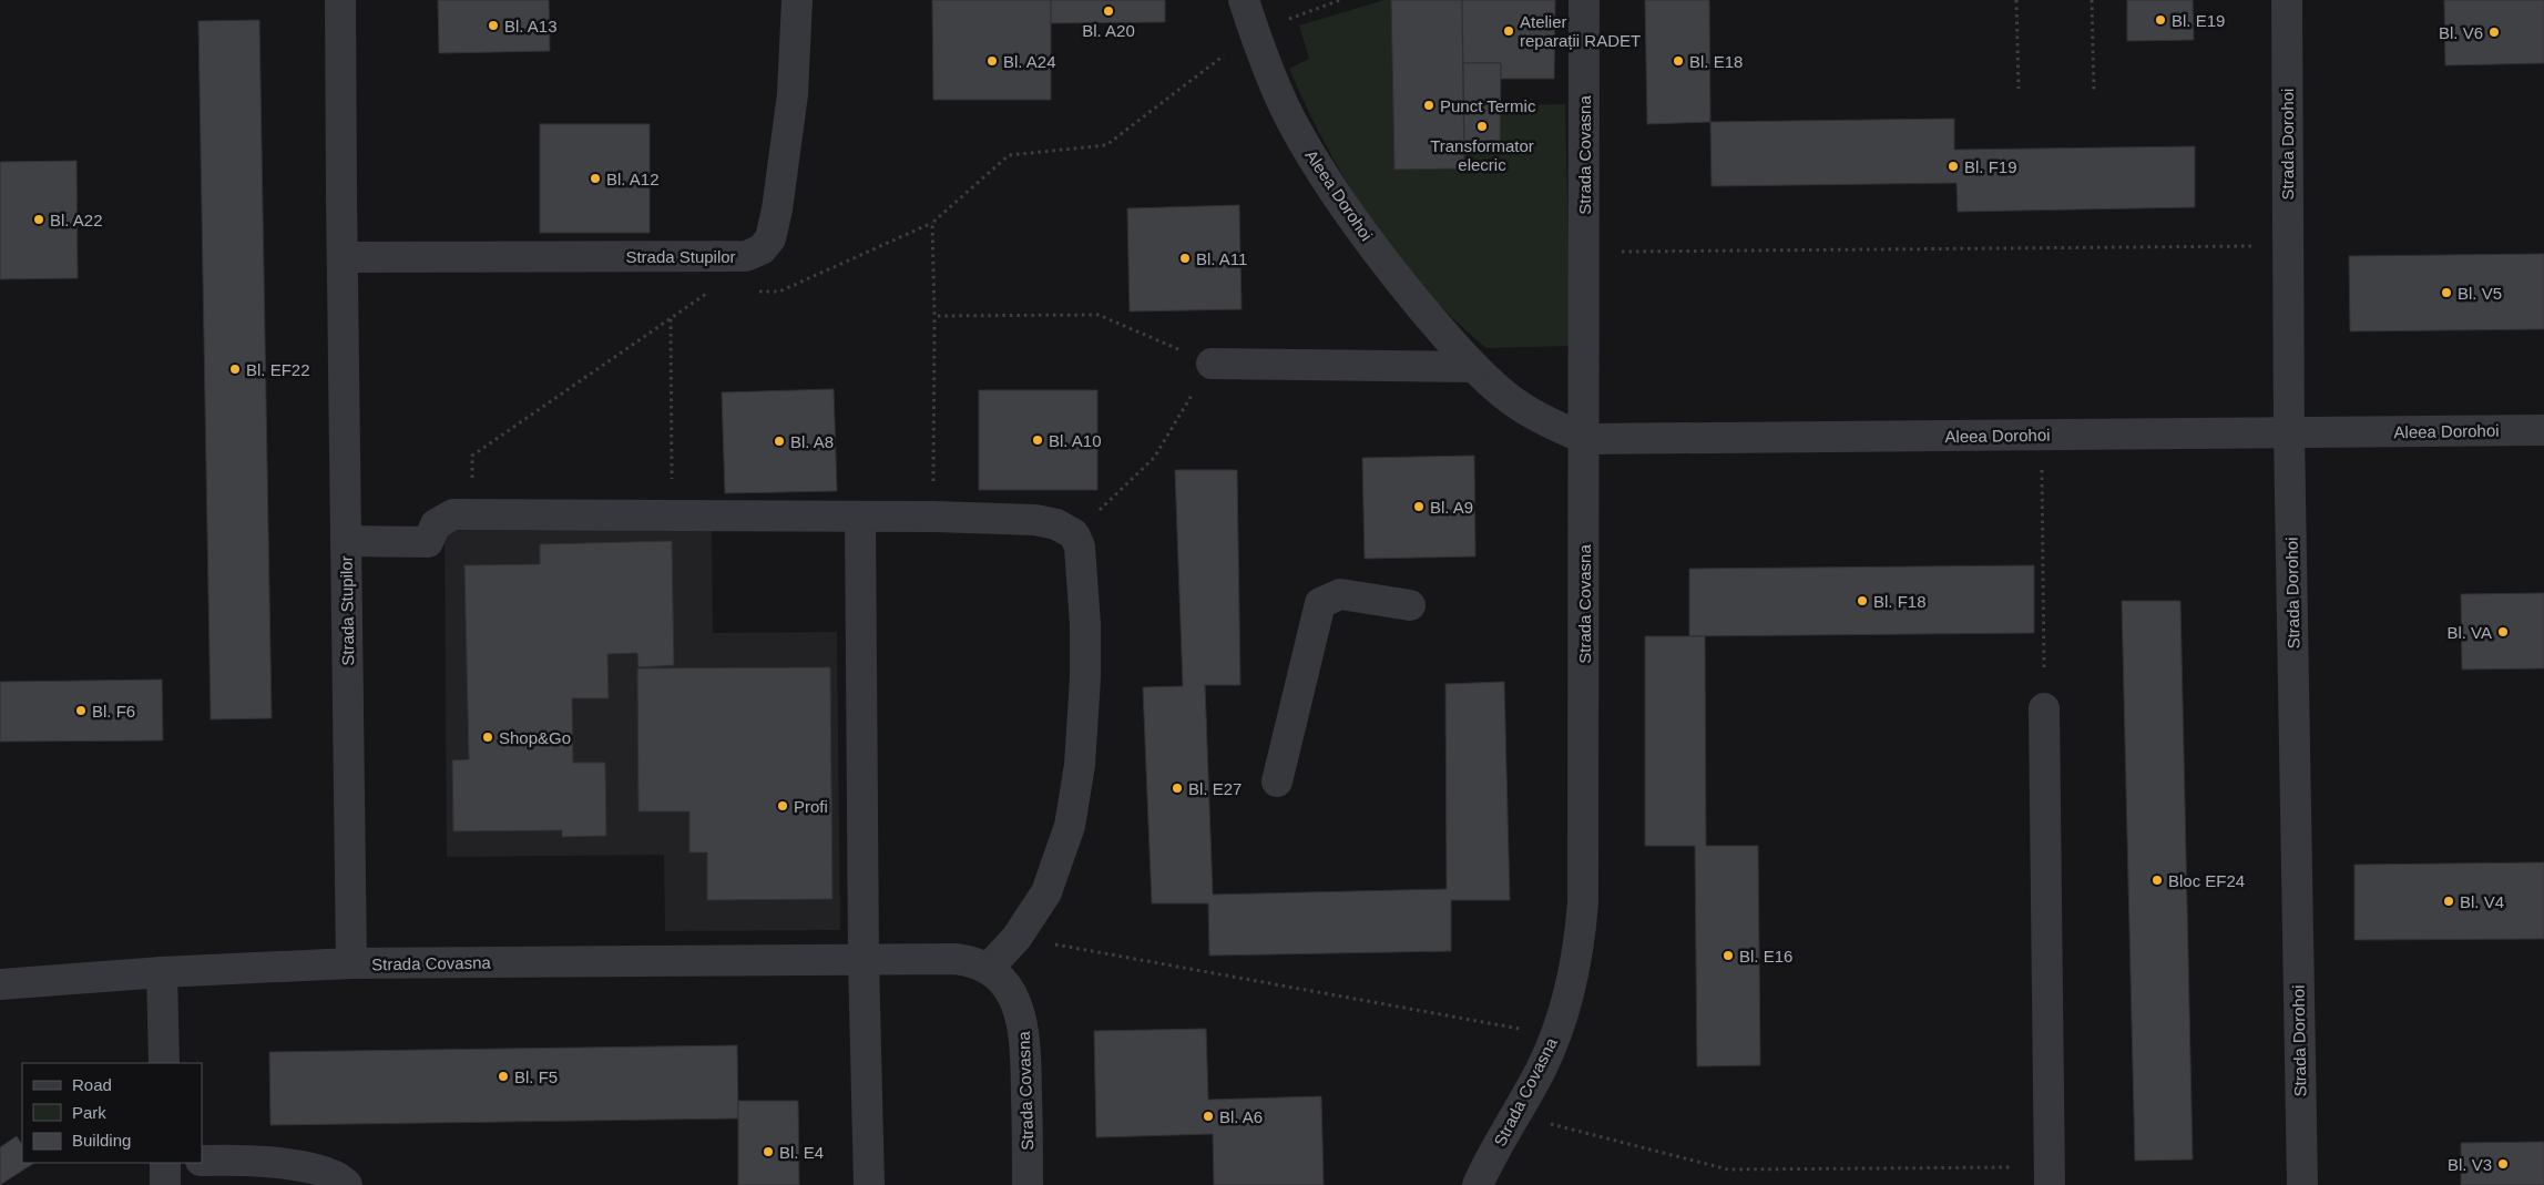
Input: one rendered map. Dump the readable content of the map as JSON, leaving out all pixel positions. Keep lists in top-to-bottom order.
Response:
{
  "streets": {
    "street": [
      "Strada Dorohoi",
      "Strada Covasna",
      "Aleea Dorohoi",
      "Strada Stupilor"
    ]
  },
  "crossings": [
    ["Strada Dorohoi", "Aleea Dorohoi"],
    ["Strada Covasna", "Aleea Dorohoi"],
    ["Strada Covasna", "Strada Stupilor"]
  ],
  "places": [
    "Bl. A20",
    "Bl. E19",
    "Bl. A13",
    "Atelier reparații RADET",
    "Bl. V6",
    "Bl. A24",
    "Bl. E18",
    "Punct Termic",
    "Transformator elecric",
    "Bl. F19",
    "Bl. A12",
    "Bl. A22",
    "Bl. A11",
    "Bl. V5",
    "Bl. EF22",
    "Bl. A10",
    "Bl. A8",
    "Bl. A9",
    "Bl. F18",
    "Bl. VA",
    "Bl. F6",
    "Shop&Go",
    "Bl. E27",
    "Profi",
    "Bloc EF24",
    "Bl. V4",
    "Bl. E16",
    "Bl. F5",
    "Bl. A6",
    "Bl. E4",
    "Bl. V3"
  ],
  "legend": ["Road", "Park", "Building"]
}
